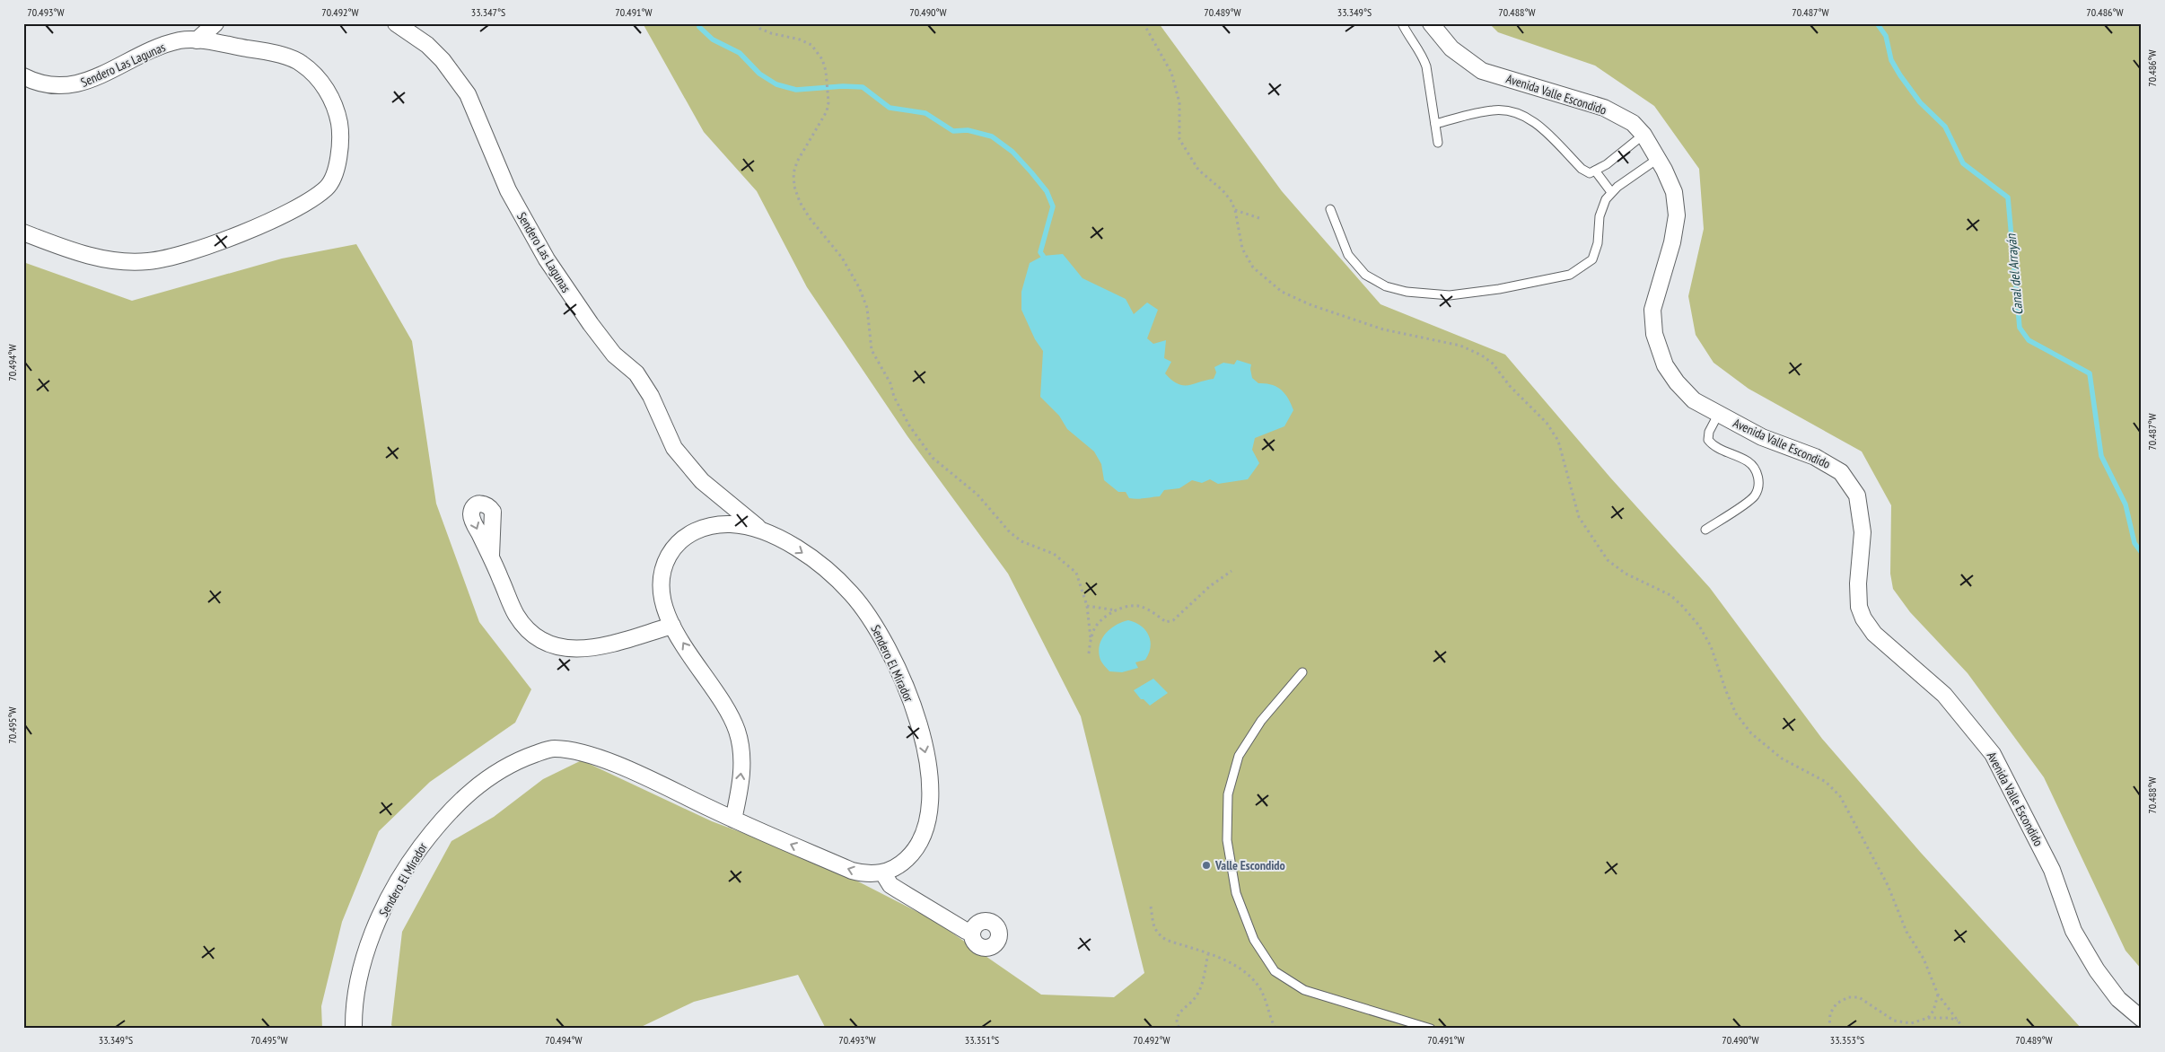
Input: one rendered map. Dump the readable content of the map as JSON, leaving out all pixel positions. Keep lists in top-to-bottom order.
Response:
{
  "streets": {
    "street": ["Sendero Las Lagunas", "Avenida Valle Escondido", "Sendero El Mirador"]
  },
  "crossings": [
    ["Sendero Las Lagunas", "Sendero El Mirador"]
  ],
  "water": ["Canal del Arrayán"],
  "places": ["Valle Escondido"],
  "coordinates": [
    "70.493°W",
    "70.492°W",
    "33.347°S",
    "70.491°W",
    "70.490°W",
    "70.489°W",
    "33.349°S",
    "70.488°W",
    "70.487°W",
    "70.486°W",
    "70.494°W",
    "70.495°W",
    "33.351°S",
    "33.353°S"
  ]
}
